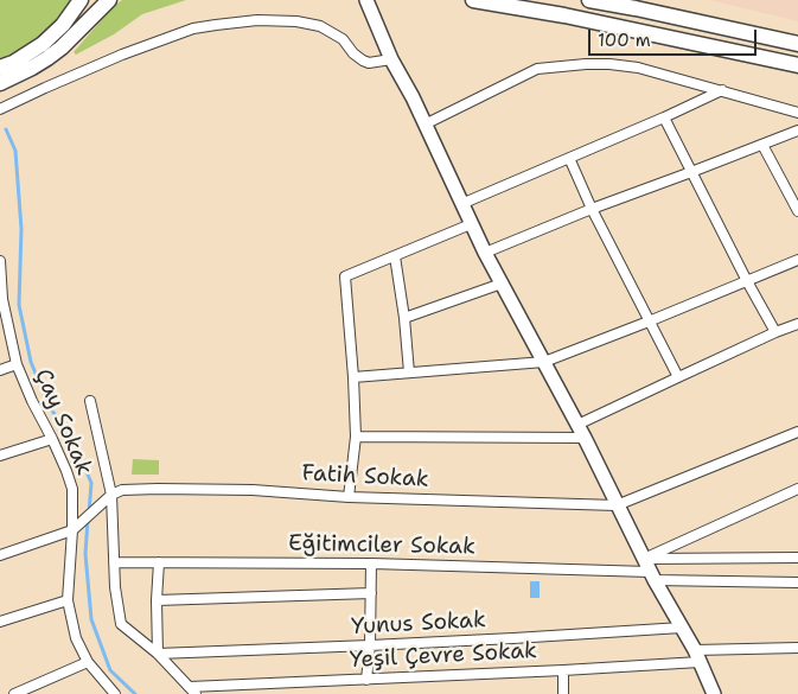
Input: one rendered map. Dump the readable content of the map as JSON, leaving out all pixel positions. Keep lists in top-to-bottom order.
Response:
{
  "streets": {
    "street": [
      "Çay Sokak",
      "Fatih Sokak",
      "Eğitimciler Sokak",
      "Yunus Sokak",
      "Yeşil Çevre Sokak"
    ]
  },
  "scale_bar": "100 m"
}
